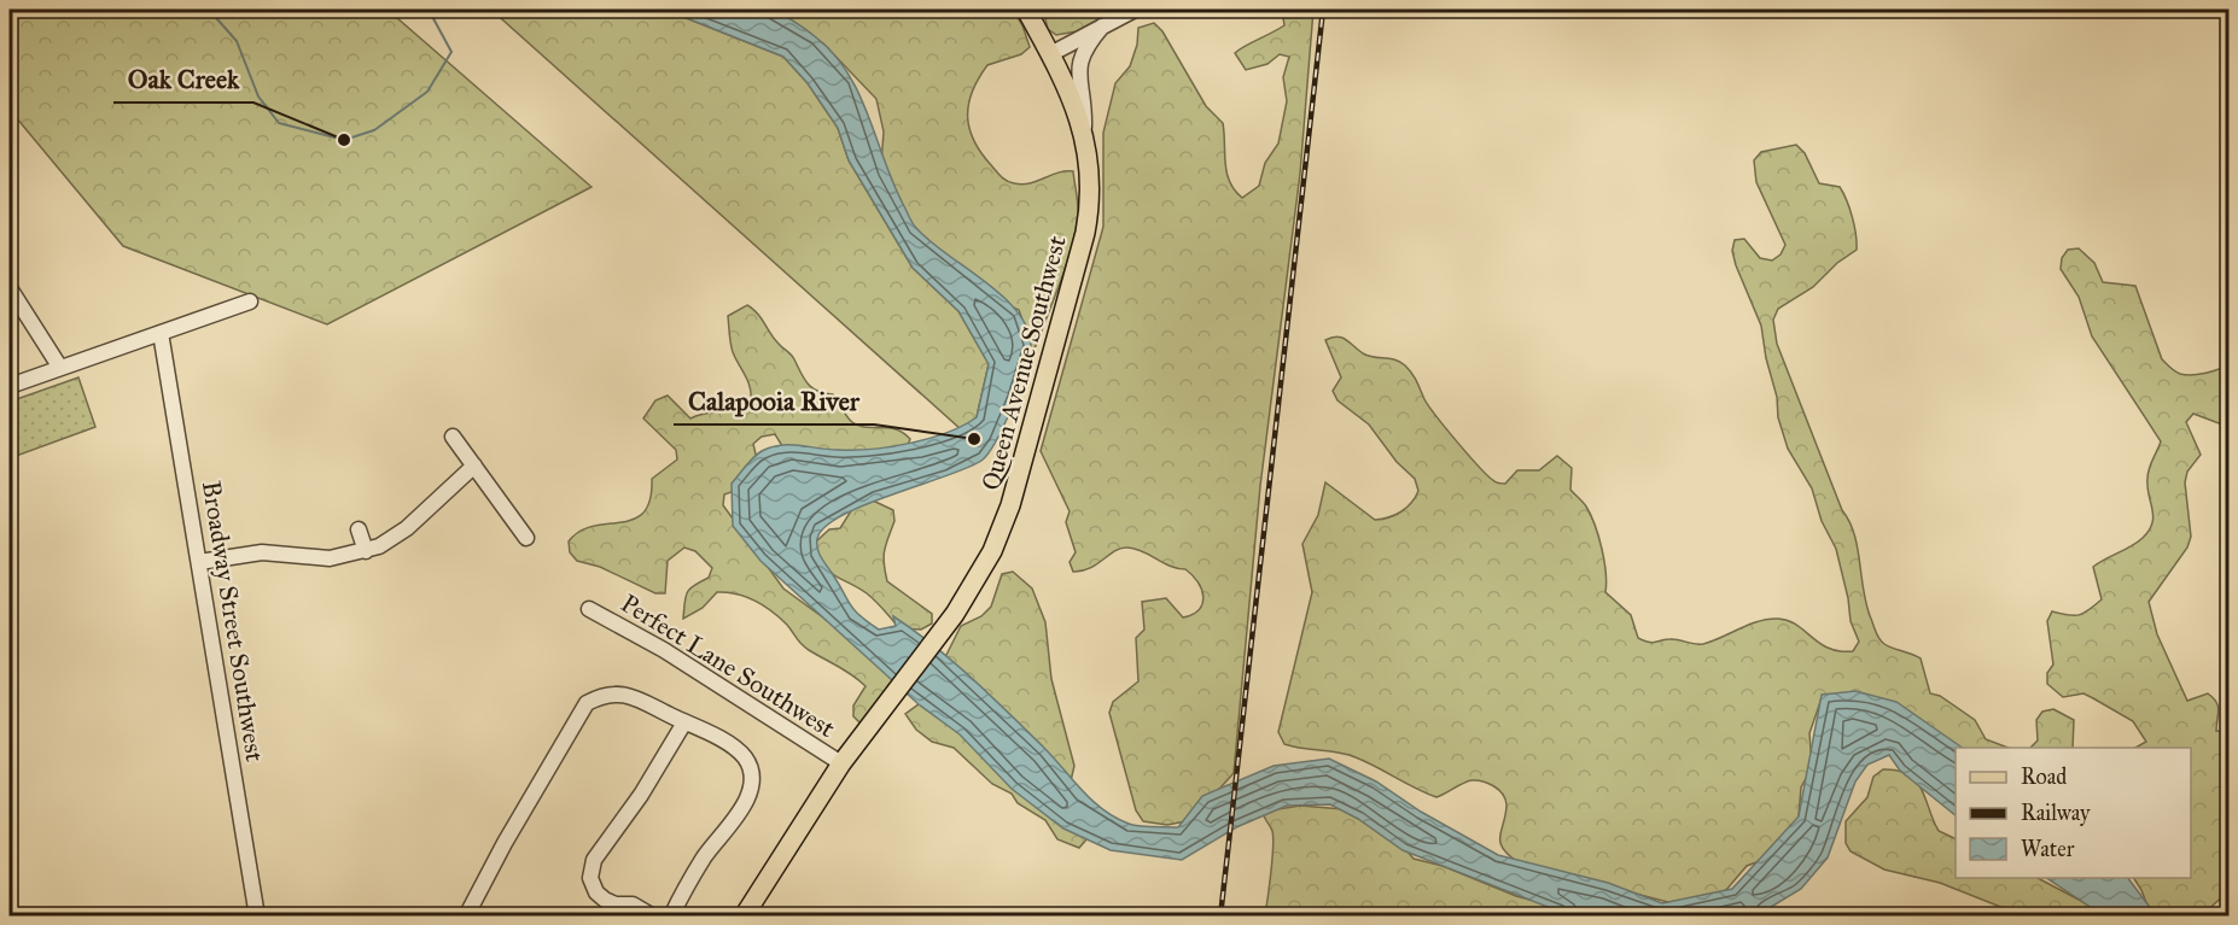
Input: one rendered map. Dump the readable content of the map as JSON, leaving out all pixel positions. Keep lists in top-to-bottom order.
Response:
{
  "streets": {
    "main road": ["Queen Avenue Southwest"],
    "street": ["Broadway Street Southwest", "Perfect Lane Southwest"]
  },
  "crossings": [
    ["Queen Avenue Southwest", "Perfect Lane Southwest"]
  ],
  "places": ["Oak Creek", "Calapooia River"],
  "legend": ["Road", "Railway", "Water"]
}
